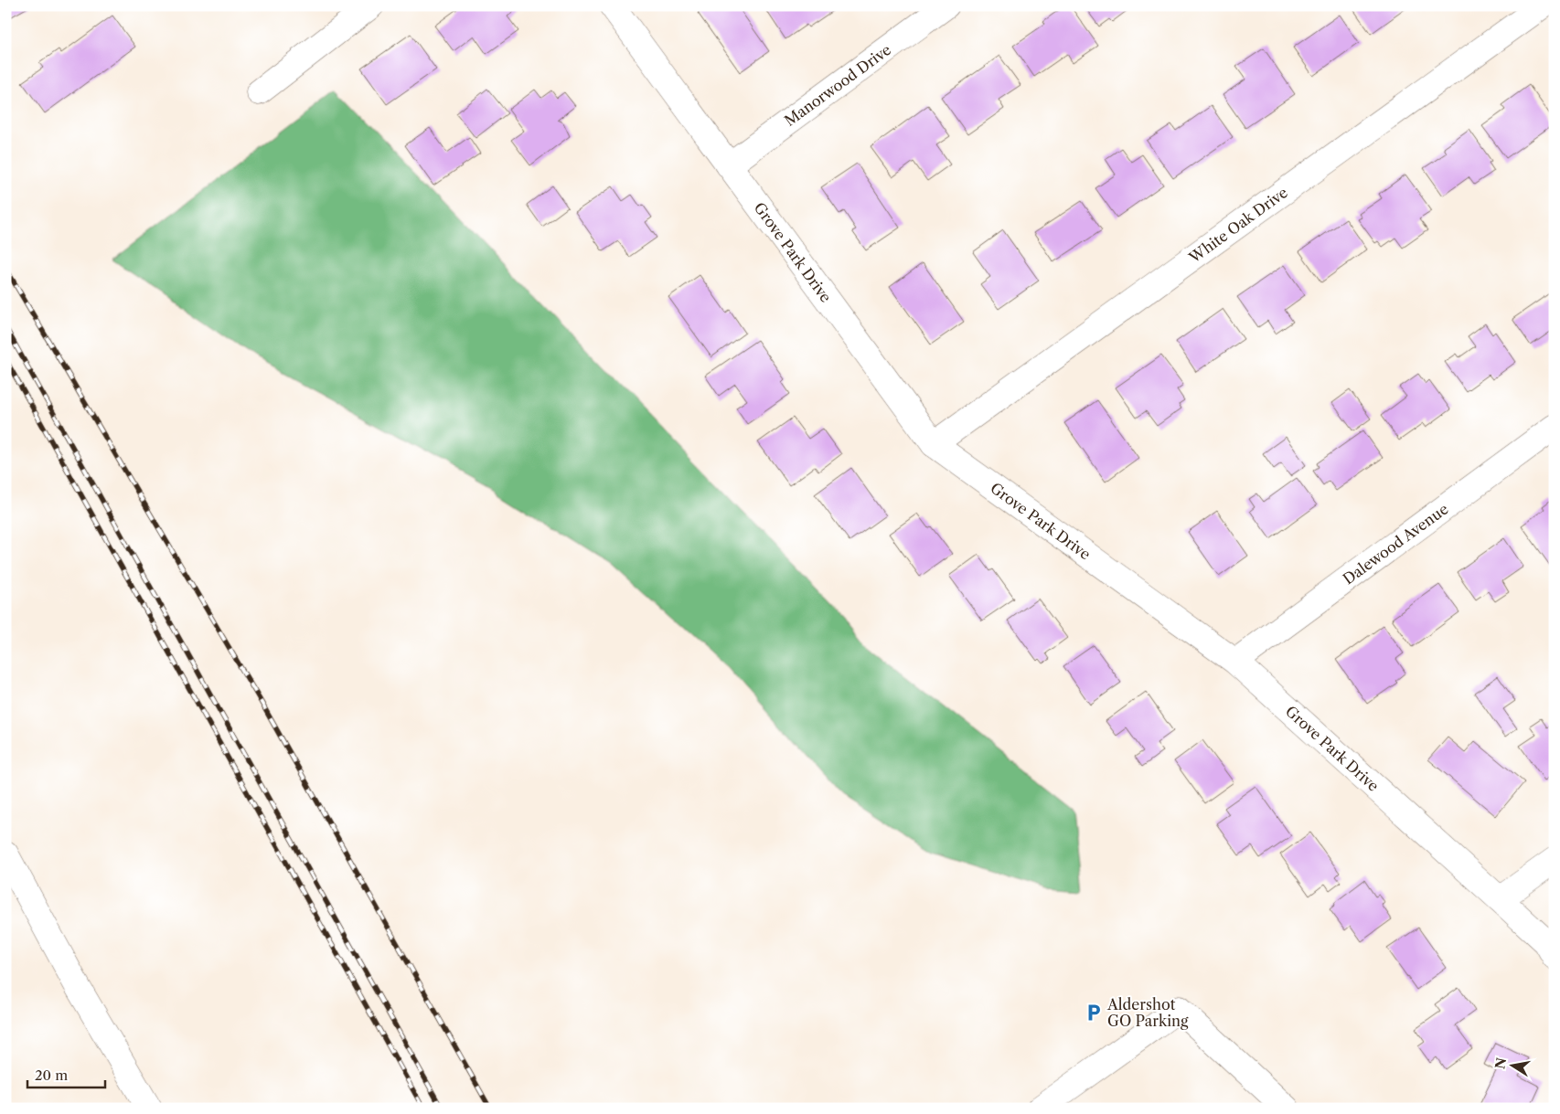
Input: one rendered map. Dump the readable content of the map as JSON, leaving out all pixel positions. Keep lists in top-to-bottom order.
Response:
{
  "streets": {
    "street": [
      "Manorwood Drive",
      "White Oak Drive",
      "Grove Park Drive",
      "Dalewood Avenue"
    ]
  },
  "crossings": [
    ["Manorwood Drive", "Grove Park Drive"],
    ["White Oak Drive", "Grove Park Drive"],
    ["Grove Park Drive", "Dalewood Avenue"]
  ],
  "places": {
    "parking": ["Aldershot GO Parking"]
  },
  "scale_bar": "20 m",
  "north": "left"
}
